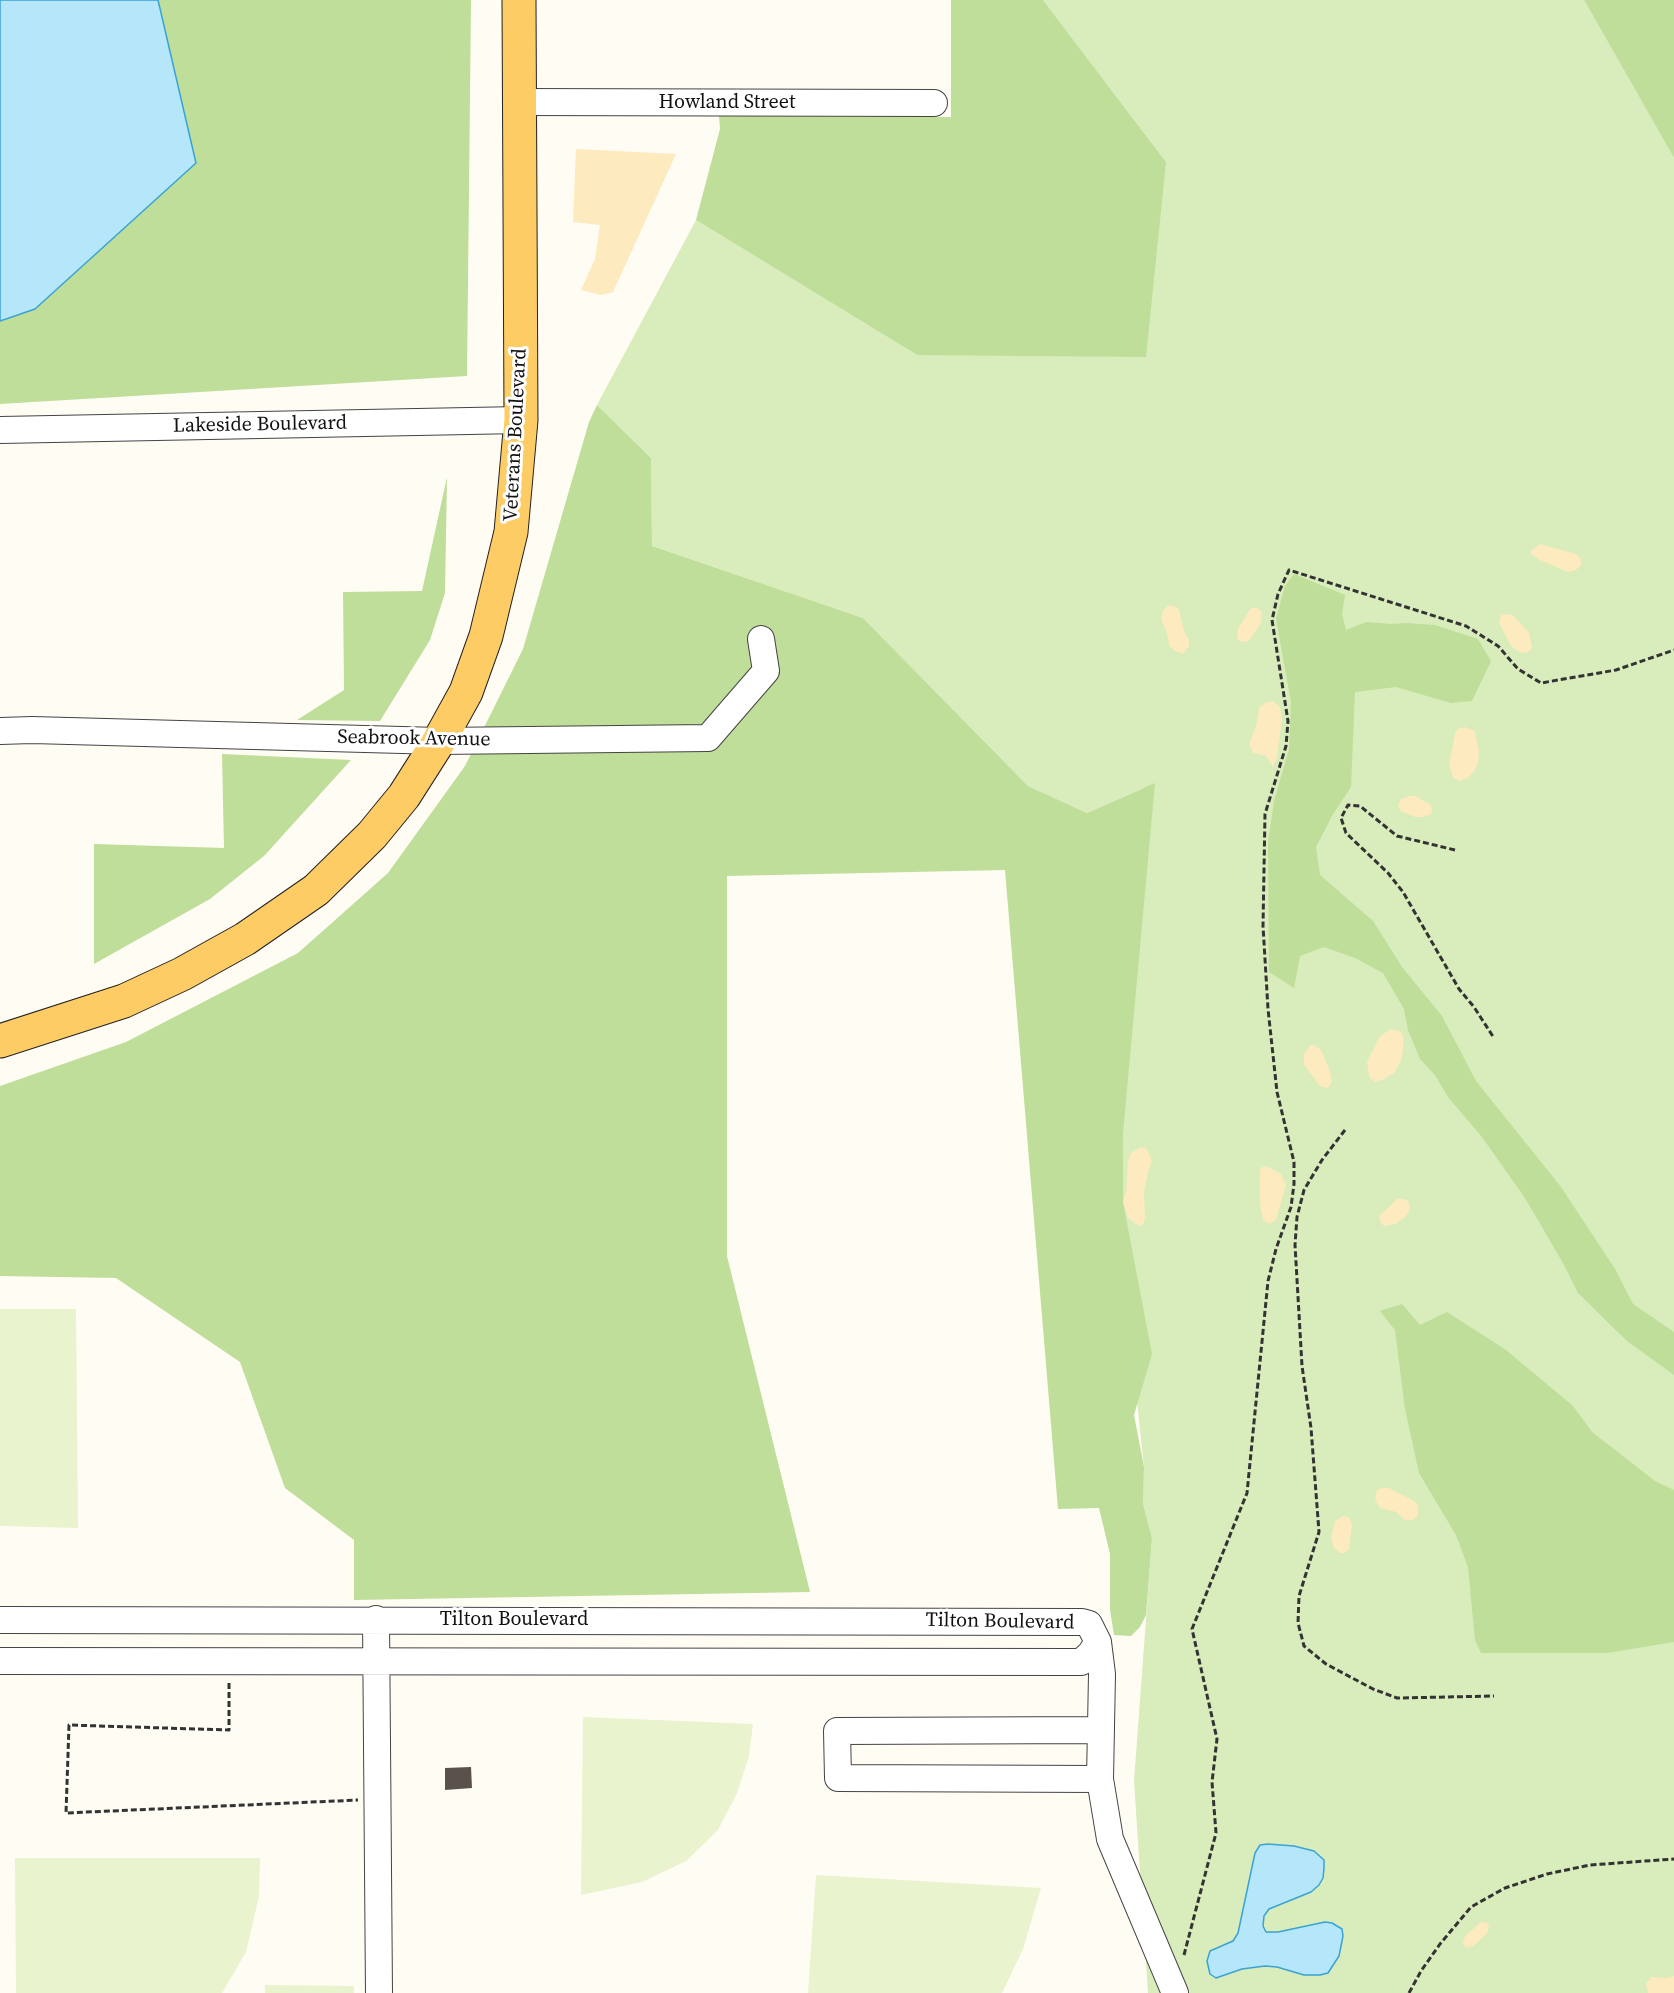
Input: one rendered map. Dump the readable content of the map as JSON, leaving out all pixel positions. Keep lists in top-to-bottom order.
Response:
{
  "streets": {
    "main road": ["Veterans Boulevard"],
    "street": [
      "Howland Street",
      "Lakeside Boulevard",
      "Seabrook Avenue",
      "Tilton Boulevard"
    ]
  },
  "crossings": [
    ["Howland Street", "Veterans Boulevard"],
    ["Lakeside Boulevard", "Veterans Boulevard"],
    ["Veterans Boulevard", "Seabrook Avenue"]
  ]
}
